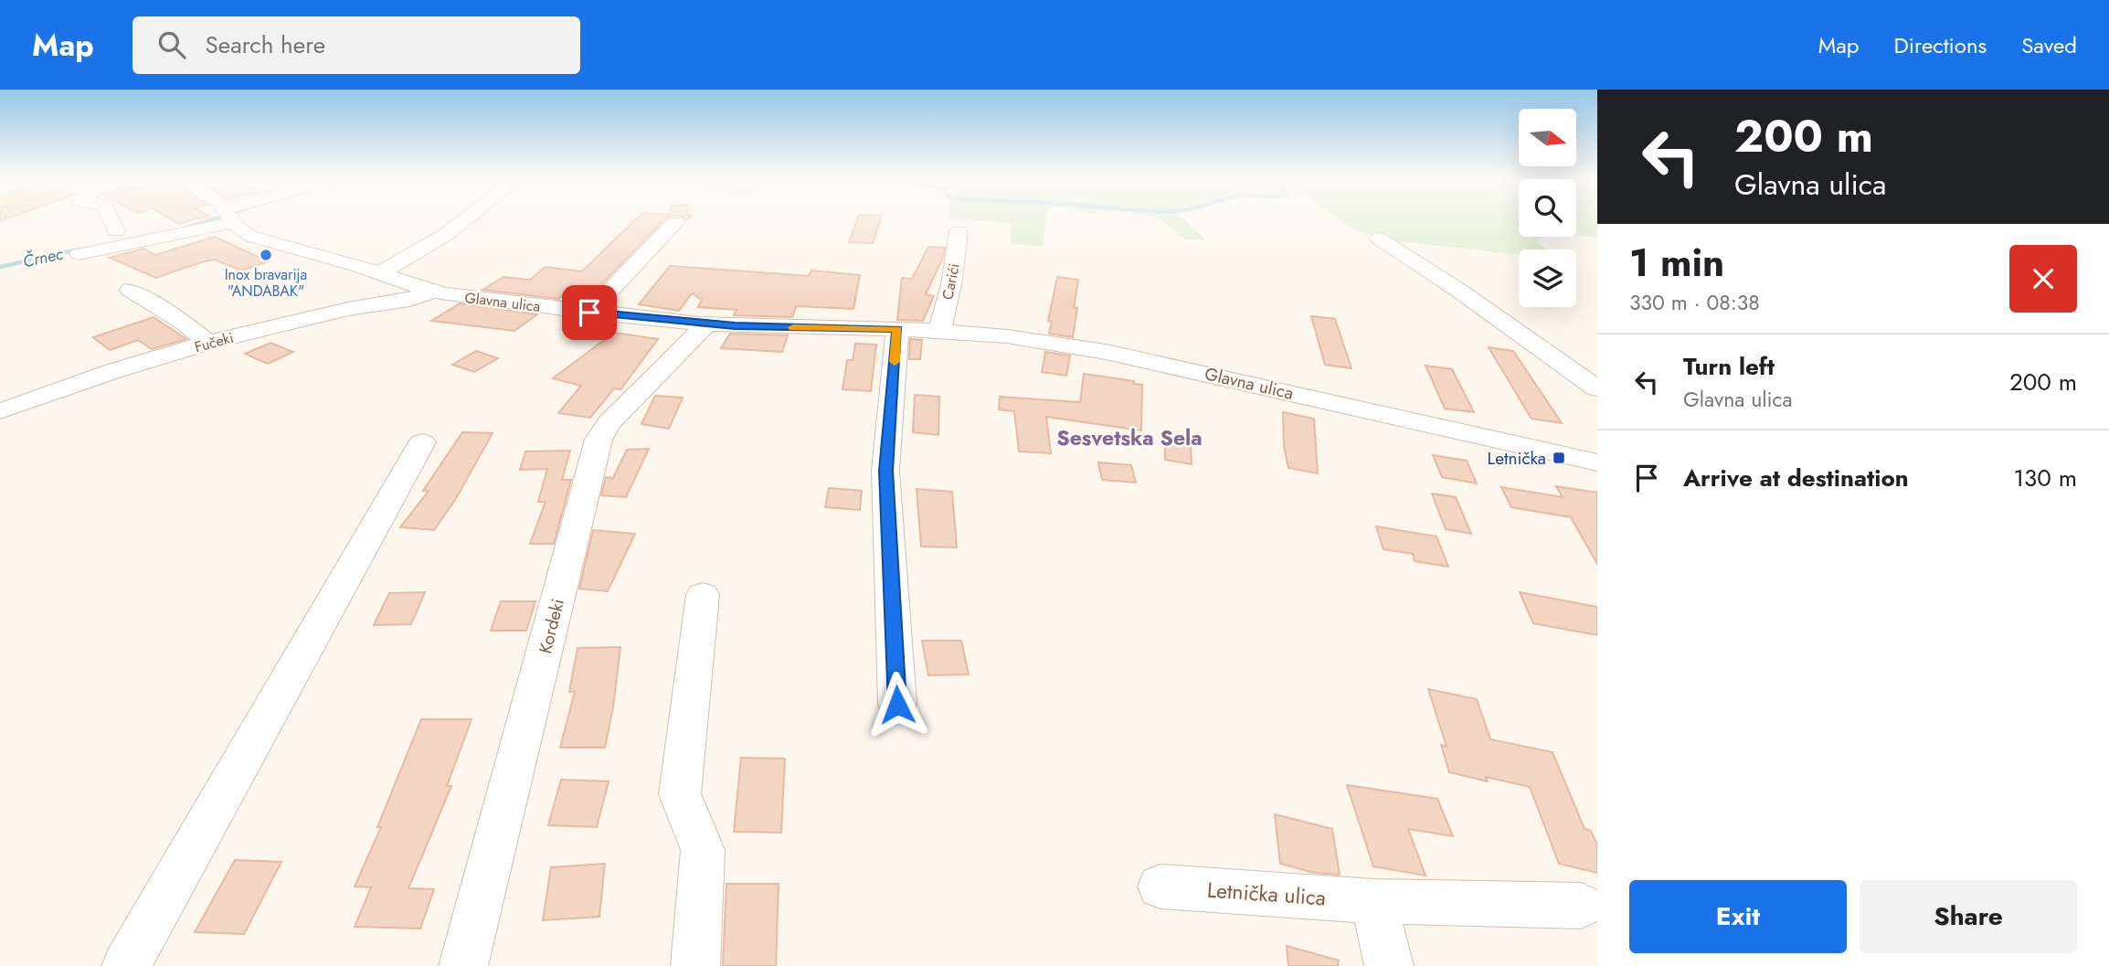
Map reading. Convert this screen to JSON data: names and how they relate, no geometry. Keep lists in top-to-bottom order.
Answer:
{
  "streets": {
    "street": [
      "Carići",
      "Glavna ulica",
      "Fučeki",
      "Kordeki",
      "Letnička ulica"
    ]
  },
  "crossings": [
    ["Carići", "Glavna ulica"],
    ["Glavna ulica", "Fučeki"],
    ["Glavna ulica", "Kordeki"]
  ],
  "districts": ["Sesvetska Sela"],
  "water": ["Črnec"],
  "places": {
    "other": ["Inox bravarija \"ANDABAK\""],
    "transit": ["Letnička"]
  },
  "north": "right",
  "page": {
    "header": "Map",
    "search": "Search here",
    "nav": ["Map", "Directions", "Saved"],
    "turn": ["200 m", "Glavna ulica"],
    "heading": ["1 min", "330 m · 08:38"],
    "list": [
      {
        "name": "Turn left",
        "note": "Glavna ulica",
        "value": "200 m"
      },
      {
        "name": "Arrive at destination",
        "value": "130 m"
      }
    ],
    "buttons": ["Exit", "Share"]
  }
}
